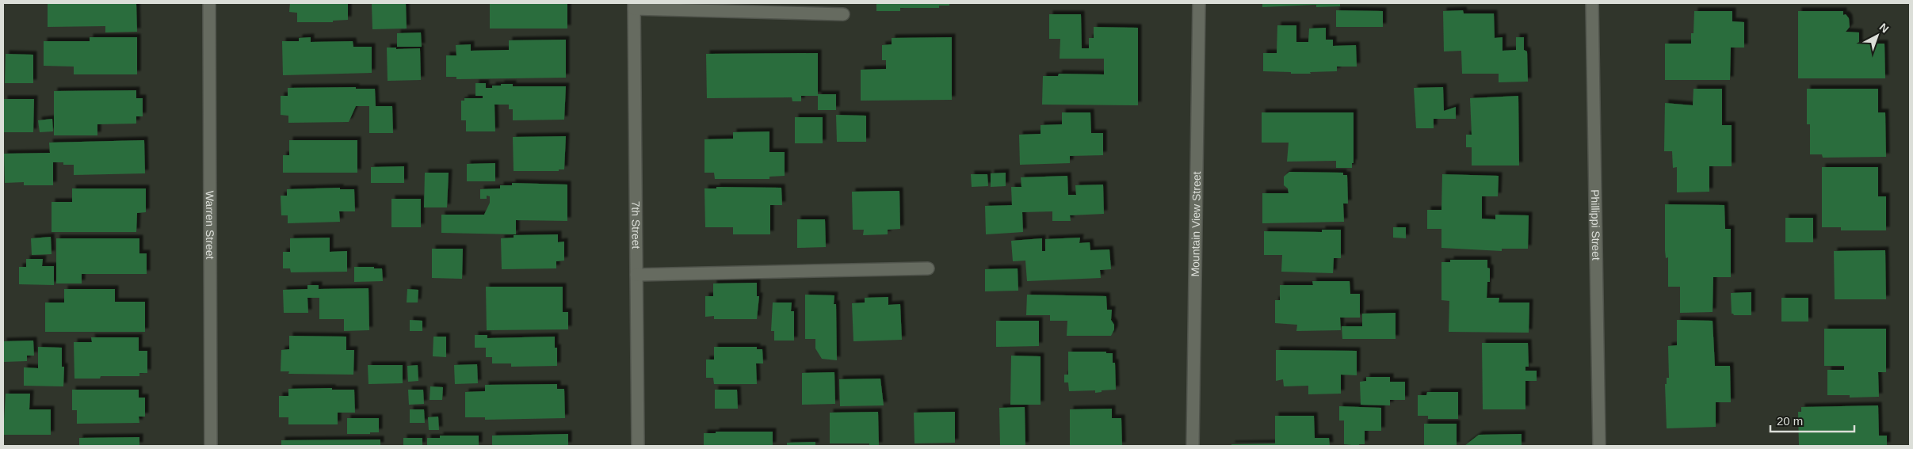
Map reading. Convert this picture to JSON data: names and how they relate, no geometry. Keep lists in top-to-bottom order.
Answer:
{
  "streets": {
    "street": [
      "7th Street",
      "Warren Street",
      "Mountain View Street",
      "Phillippi Street"
    ]
  },
  "scale_bar": "20 m",
  "north": "top right"
}
